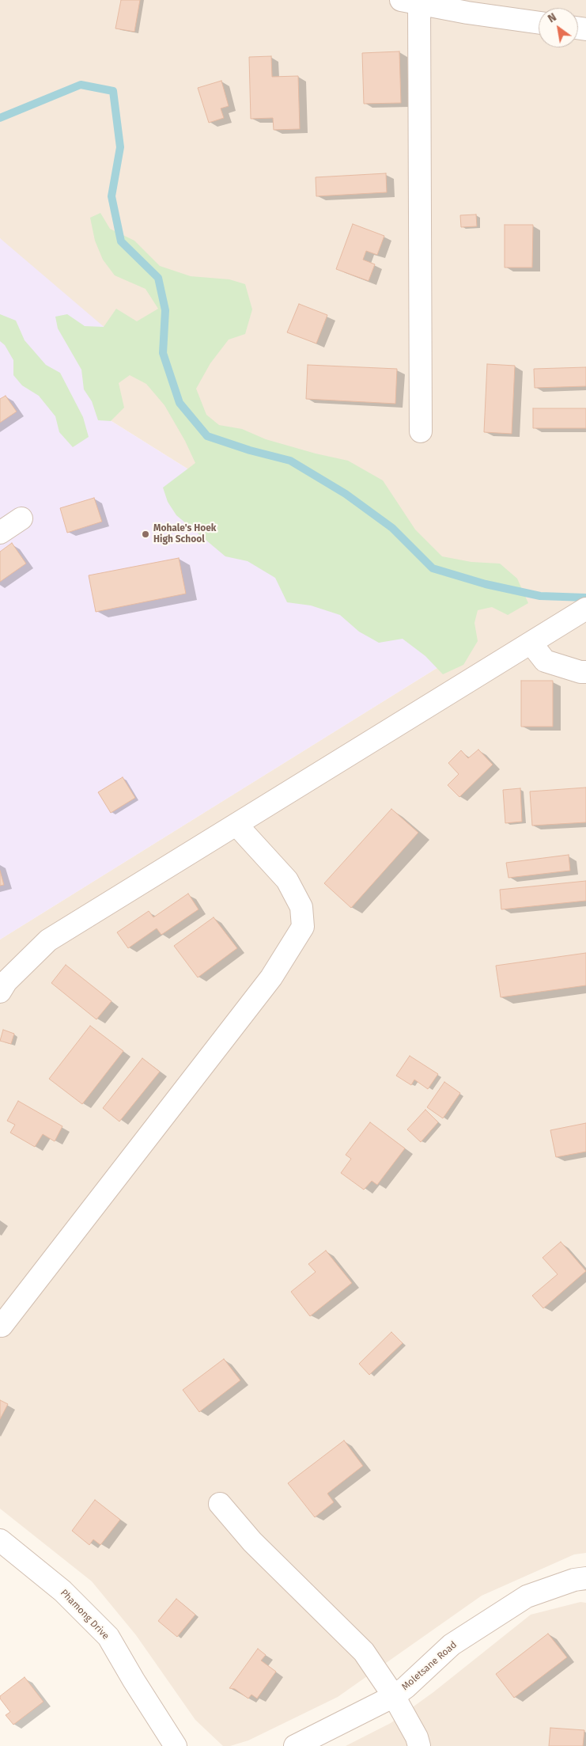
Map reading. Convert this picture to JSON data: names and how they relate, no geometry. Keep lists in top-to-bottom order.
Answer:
{
  "streets": {
    "street": ["Phamong Drive", "Moletsane Road"]
  },
  "places": ["Mohale's Hoek High School"],
  "north": "top left"
}
